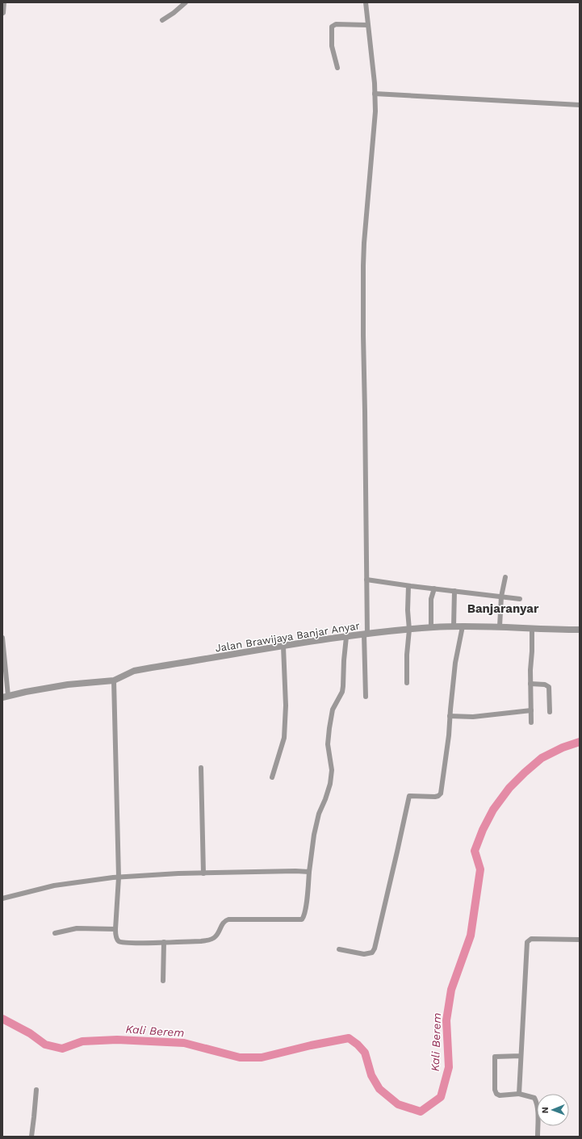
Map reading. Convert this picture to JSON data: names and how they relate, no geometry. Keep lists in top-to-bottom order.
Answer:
{
  "streets": {
    "street": ["Jalan Brawijaya Banjar Anyar"]
  },
  "districts": ["Banjaranyar"],
  "water": ["Kali Berem"],
  "north": "left"
}
